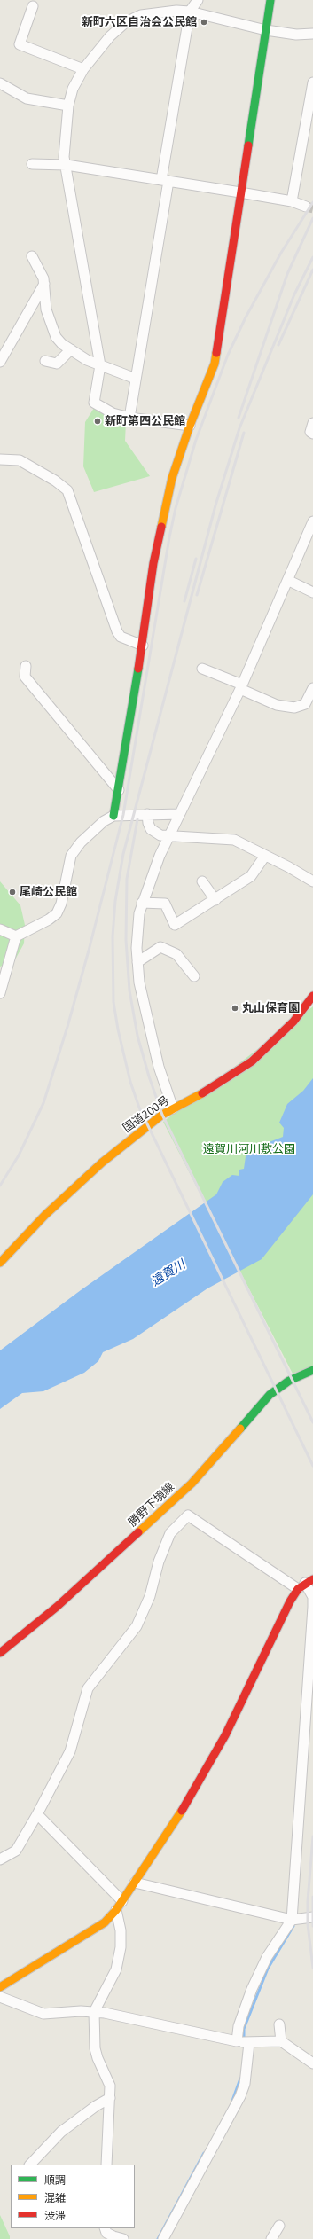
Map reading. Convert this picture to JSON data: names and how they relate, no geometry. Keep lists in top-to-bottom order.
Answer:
{
  "streets": {
    "main road": ["国道200号", "勝野下境線"]
  },
  "water": ["遠賀川"],
  "parks": ["遠賀川河川敷公園"],
  "places": [
    "新町六区自治会公民館",
    "新町第四公民館",
    "尾崎公民館",
    "丸山保育園"
  ],
  "legend": ["順調", "混雑", "渋滞"]
}
